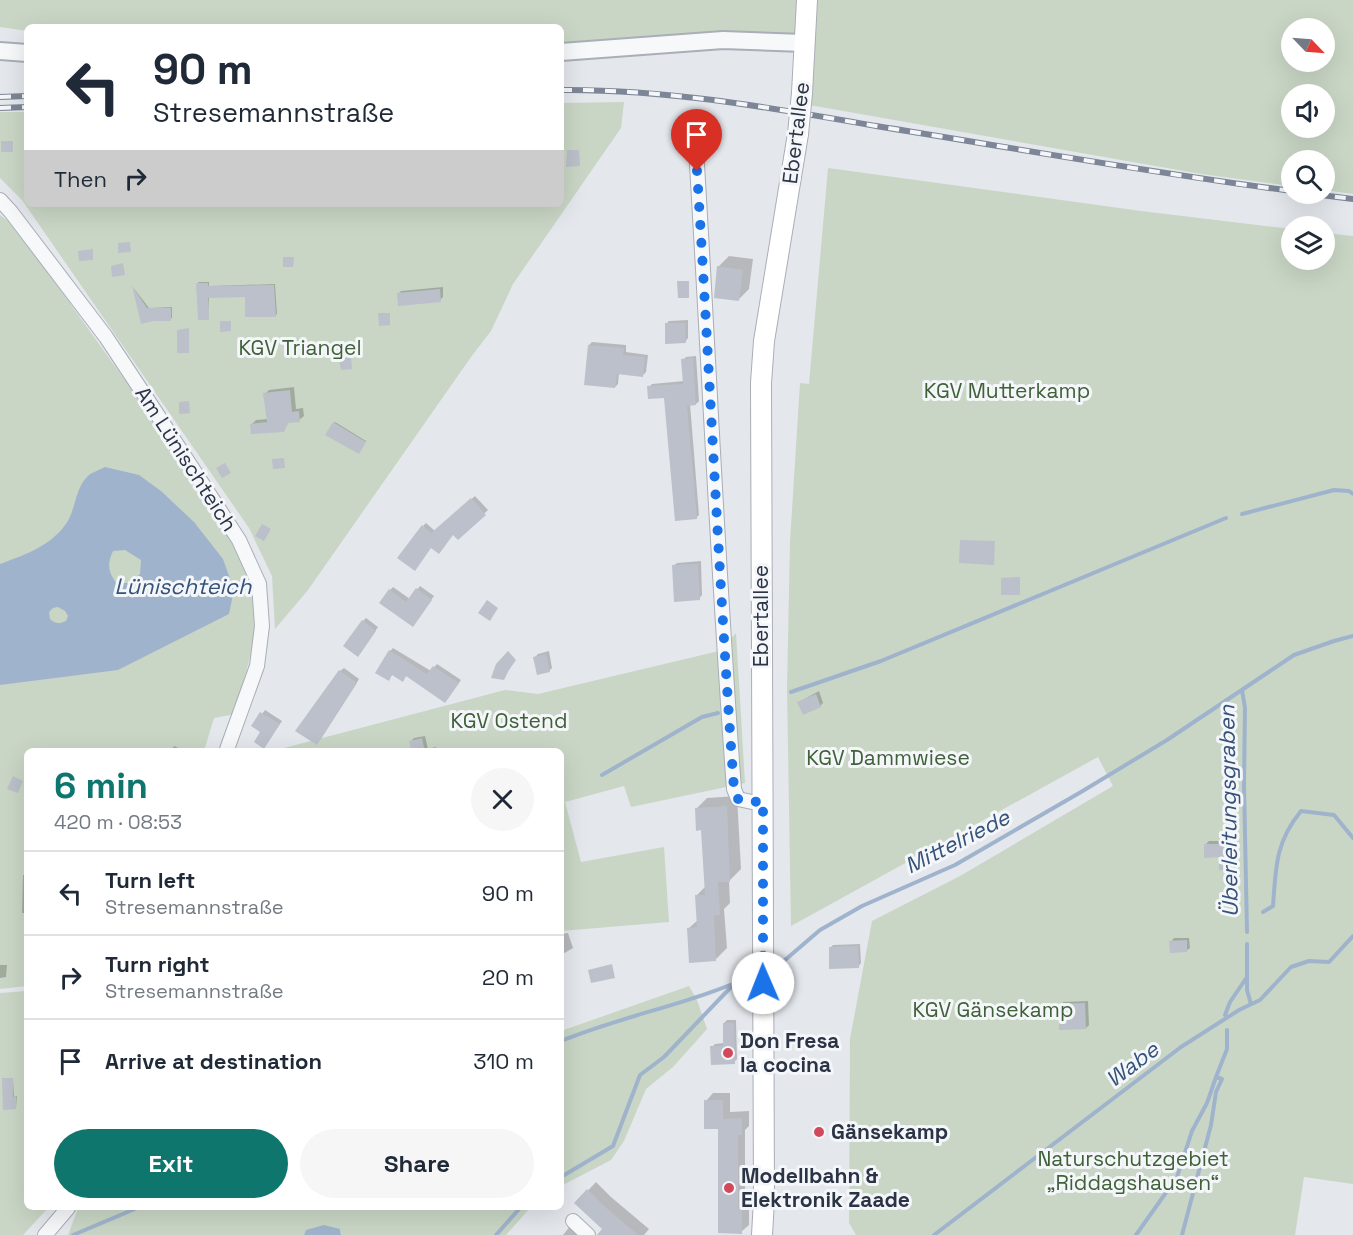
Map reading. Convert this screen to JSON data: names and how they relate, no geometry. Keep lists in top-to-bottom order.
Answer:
{
  "streets": {
    "main road": ["Ebertallee"],
    "street": ["Am Lünischteich"]
  },
  "water": [
    "Lünischteich",
    "Überleitungsgraben",
    "Mittelriede",
    "Wabe"
  ],
  "parks": [
    "KGV Triangel",
    "KGV Mutterkamp",
    "KGV Ostend",
    "KGV Dammwiese",
    "KGV Gänsekamp",
    "Naturschutzgebiet „Riddagshausen“"
  ],
  "places": ["Don Fresa la cocina", "Gänsekamp", "Modellbahn & Elektronik Zaade"],
  "north": "bottom right",
  "page": {
    "turn": ["90 m", "Stresemannstraße"],
    "then": "Then",
    "heading": ["6 min", "420 m · 08:53"],
    "list": [
      {
        "name": "Turn left",
        "note": "Stresemannstraße",
        "value": "90 m"
      },
      {
        "name": "Turn right",
        "note": "Stresemannstraße",
        "value": "20 m"
      },
      {
        "name": "Arrive at destination",
        "value": "310 m"
      }
    ],
    "buttons": ["Exit", "Share"]
  }
}
